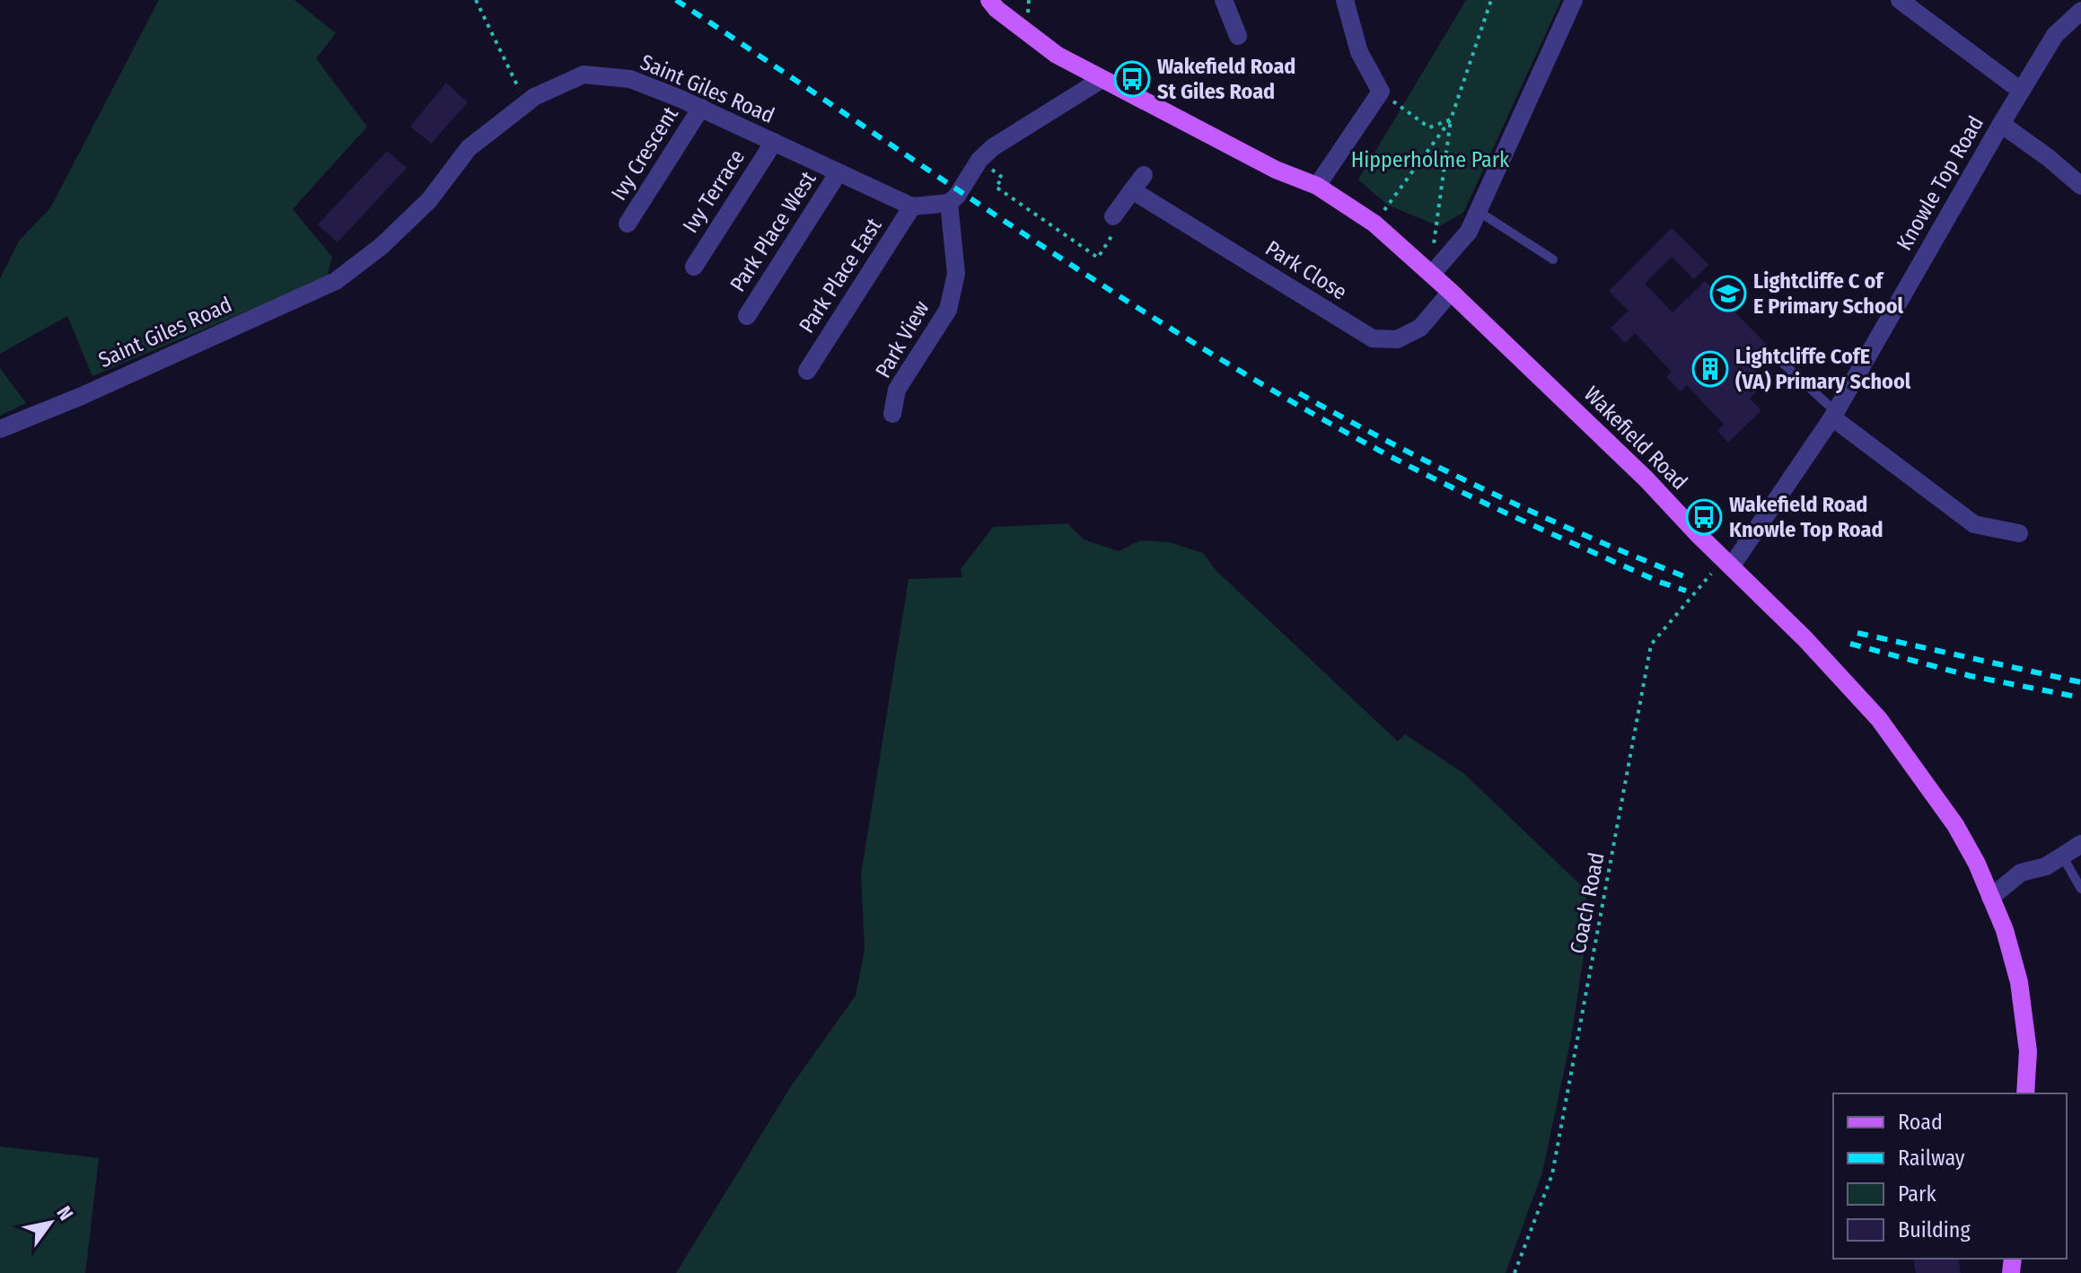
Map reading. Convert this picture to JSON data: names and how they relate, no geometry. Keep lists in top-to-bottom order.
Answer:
{
  "streets": {
    "main road": ["Wakefield Road"],
    "street": [
      "Saint Giles Road",
      "Ivy Crescent",
      "Knowle Top Road",
      "Ivy Terrace",
      "Park Place West",
      "Park Close",
      "Park Place East",
      "Park View"
    ],
    "path": ["Coach Road"]
  },
  "crossings": [
    ["Saint Giles Road", "Ivy Crescent"],
    ["Saint Giles Road", "Ivy Terrace"],
    ["Saint Giles Road", "Park Place West"],
    ["Saint Giles Road", "Park Place East"],
    ["Knowle Top Road", "Wakefield Road"],
    ["Knowle Top Road", "Coach Road"],
    ["Park Close", "Wakefield Road"],
    ["Wakefield Road", "Coach Road"]
  ],
  "parks": ["Hipperholme Park"],
  "places": {
    "bus stop": ["Wakefield Road St Giles Road", "Wakefield Road Knowle Top Road"],
    "school or university": ["Lightcliffe C of E Primary School"],
    "building": ["Lightcliffe CofE (VA) Primary School"]
  },
  "legend": [
    "Road",
    "Railway",
    "Park",
    "Building"
  ],
  "north": "top right"
}
